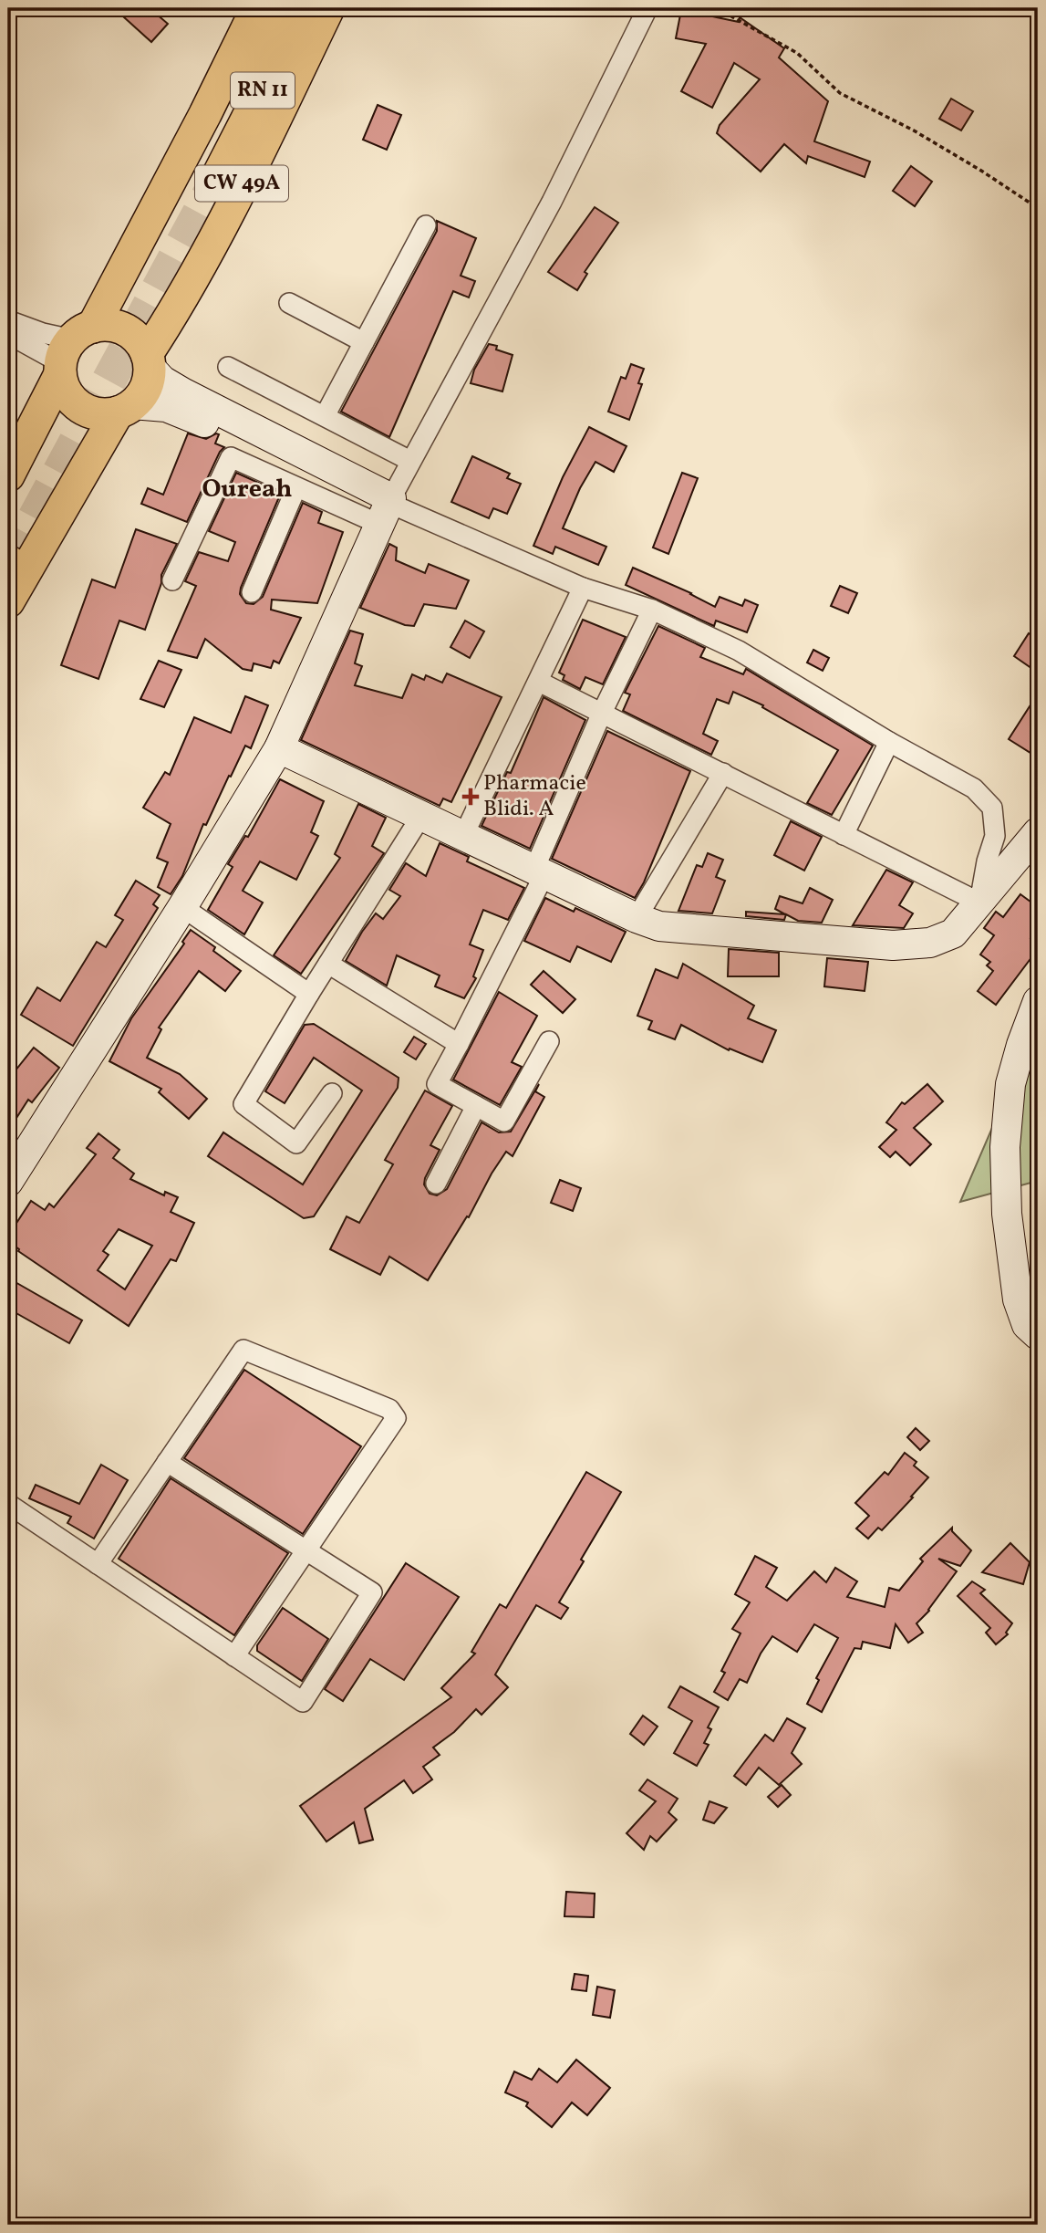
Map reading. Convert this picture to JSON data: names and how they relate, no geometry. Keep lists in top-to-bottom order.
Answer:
{
  "streets": {
    "highway": ["RN 11"],
    "main road": ["CW 49A"]
  },
  "districts": ["Oureah"],
  "places": {
    "health": ["Pharmacie Blidi. A"]
  }
}
